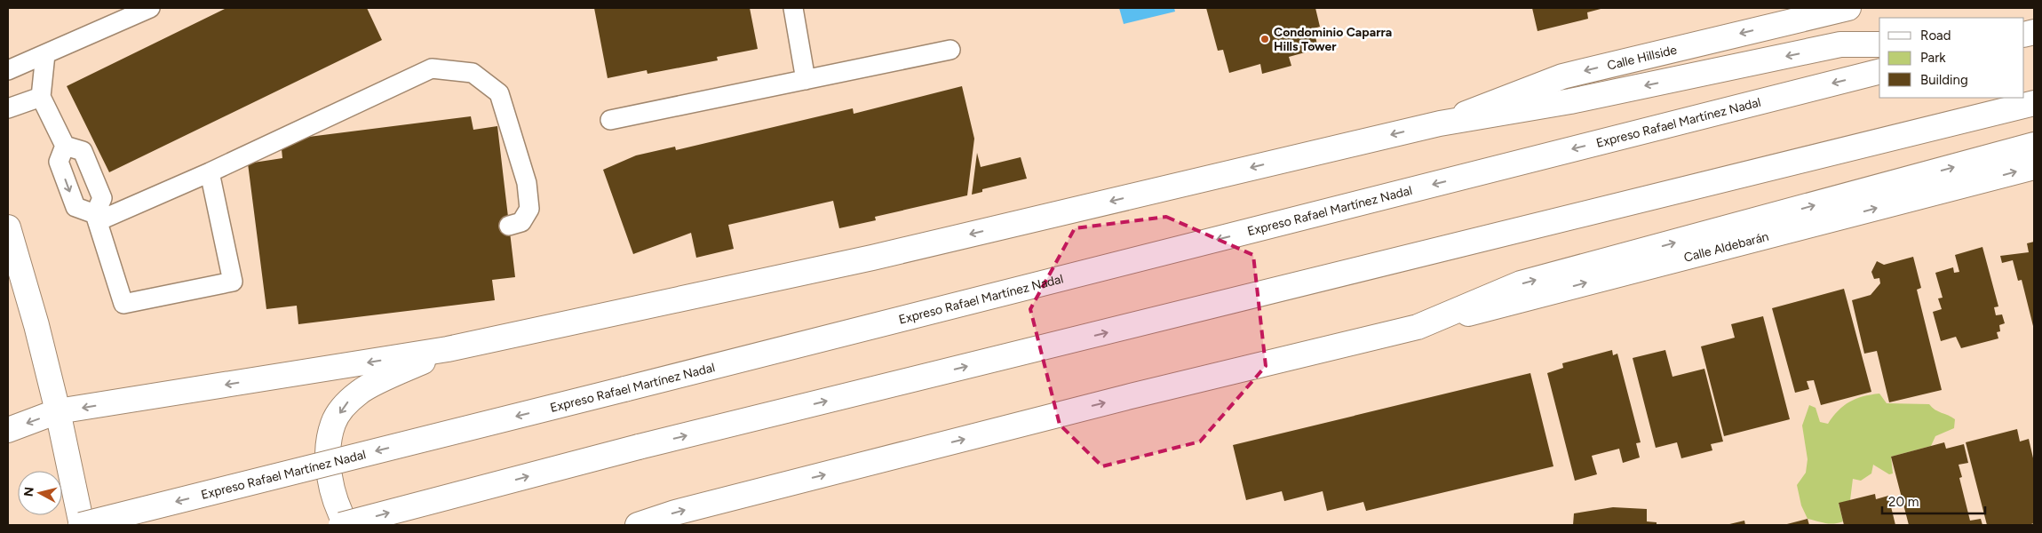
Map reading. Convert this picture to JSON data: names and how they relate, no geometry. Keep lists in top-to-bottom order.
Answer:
{
  "streets": {
    "main road": ["Calle Hillside", "Expreso Rafael Martínez Nadal", "Calle Aldebarán"]
  },
  "places": ["Condominio Caparra Hills Tower"],
  "legend": ["Road", "Park", "Building"],
  "scale_bar": "20 m",
  "north": "left"
}
